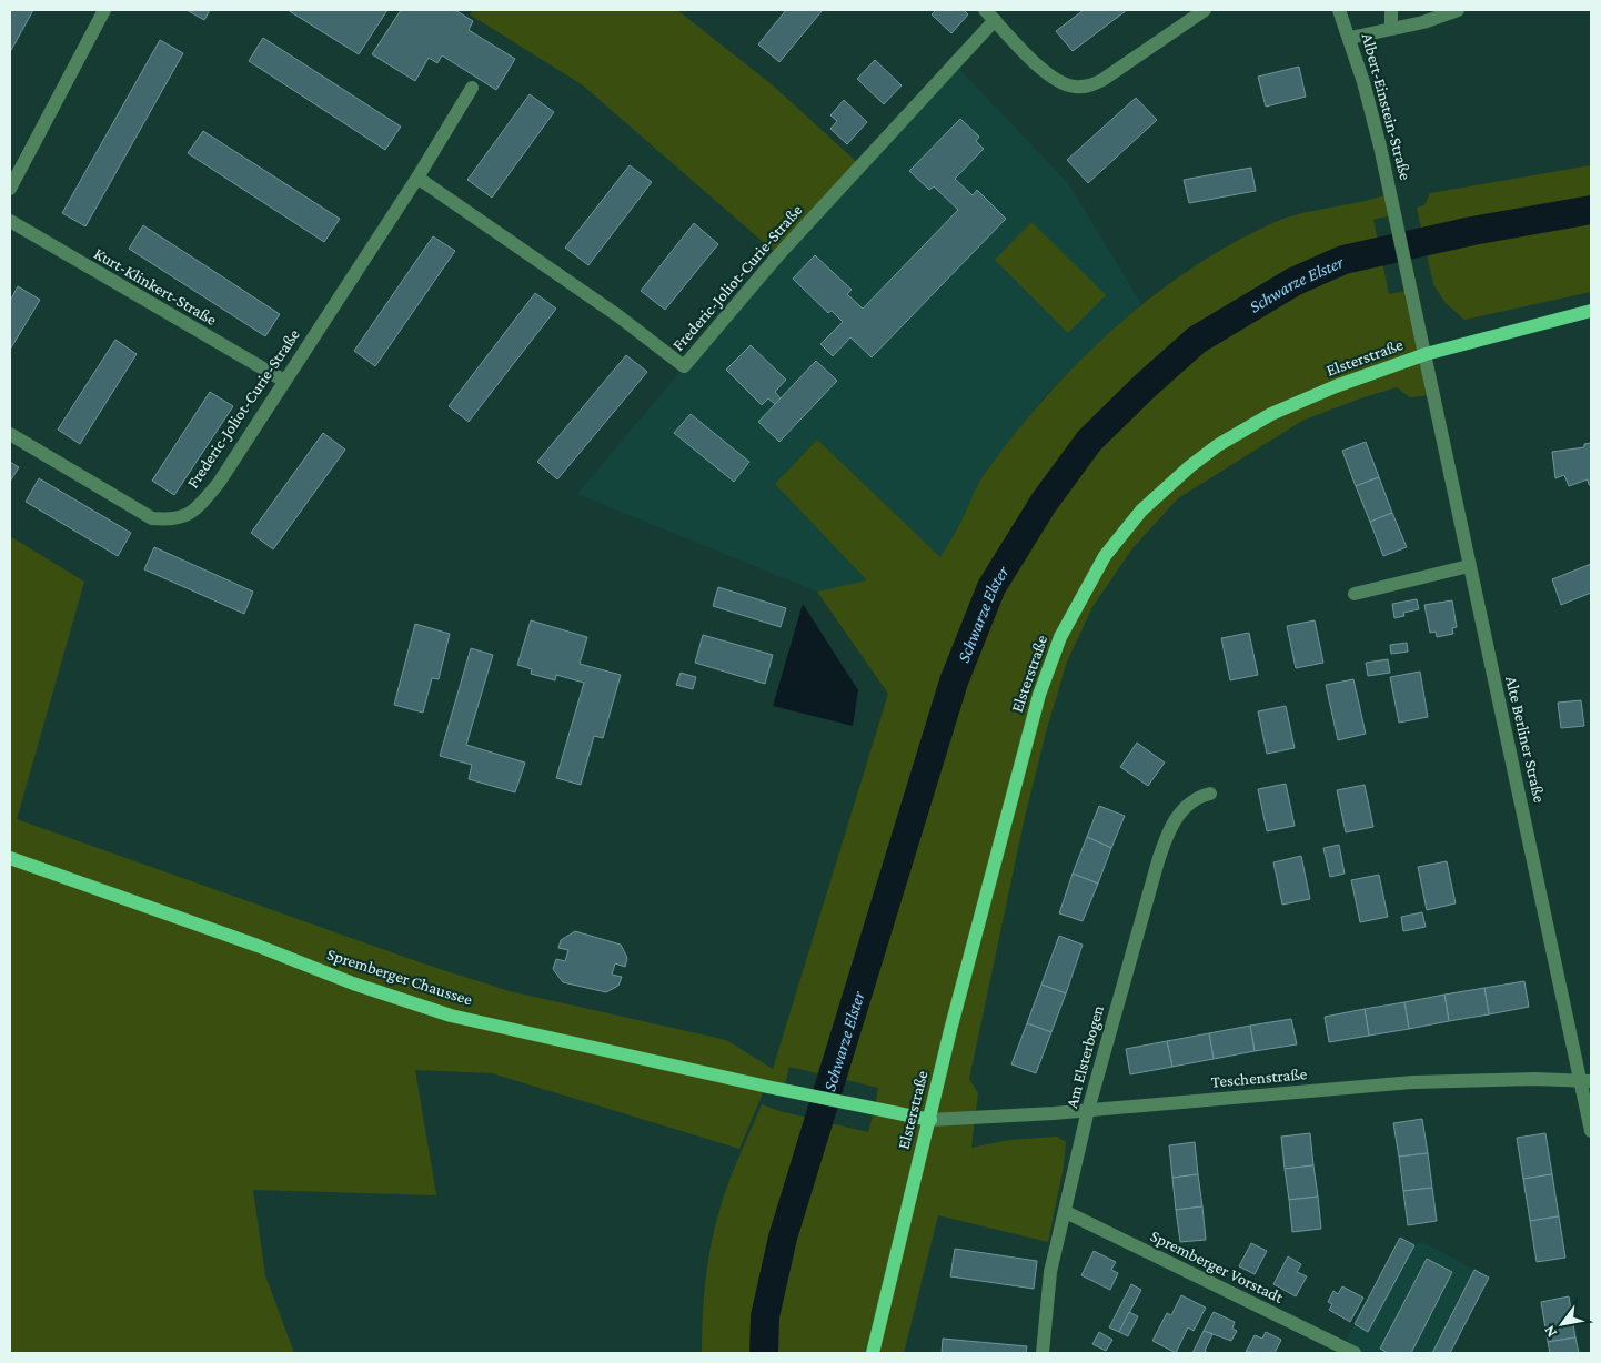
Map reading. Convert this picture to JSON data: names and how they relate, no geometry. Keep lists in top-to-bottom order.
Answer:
{
  "streets": {
    "main road": ["Elsterstraße", "Spremberger Chaussee"],
    "street": [
      "Albert-Einstein-Straße",
      "Frederic-Joliot-Curie-Straße",
      "Kurt-Klinkert-Straße",
      "Alte Berliner Straße",
      "Am Elsterbogen",
      "Teschenstraße",
      "Spremberger Vorstadt"
    ]
  },
  "crossings": [
    ["Albert-Einstein-Straße", "Elsterstraße"],
    ["Albert-Einstein-Straße", "Alte Berliner Straße"],
    ["Frederic-Joliot-Curie-Straße", "Kurt-Klinkert-Straße"],
    ["Elsterstraße", "Alte Berliner Straße"],
    ["Elsterstraße", "Spremberger Chaussee"],
    ["Elsterstraße", "Teschenstraße"],
    ["Alte Berliner Straße", "Teschenstraße"],
    ["Spremberger Chaussee", "Teschenstraße"],
    ["Am Elsterbogen", "Teschenstraße"],
    ["Am Elsterbogen", "Spremberger Vorstadt"]
  ],
  "water": ["Schwarze Elster"],
  "north": "bottom left"
}
